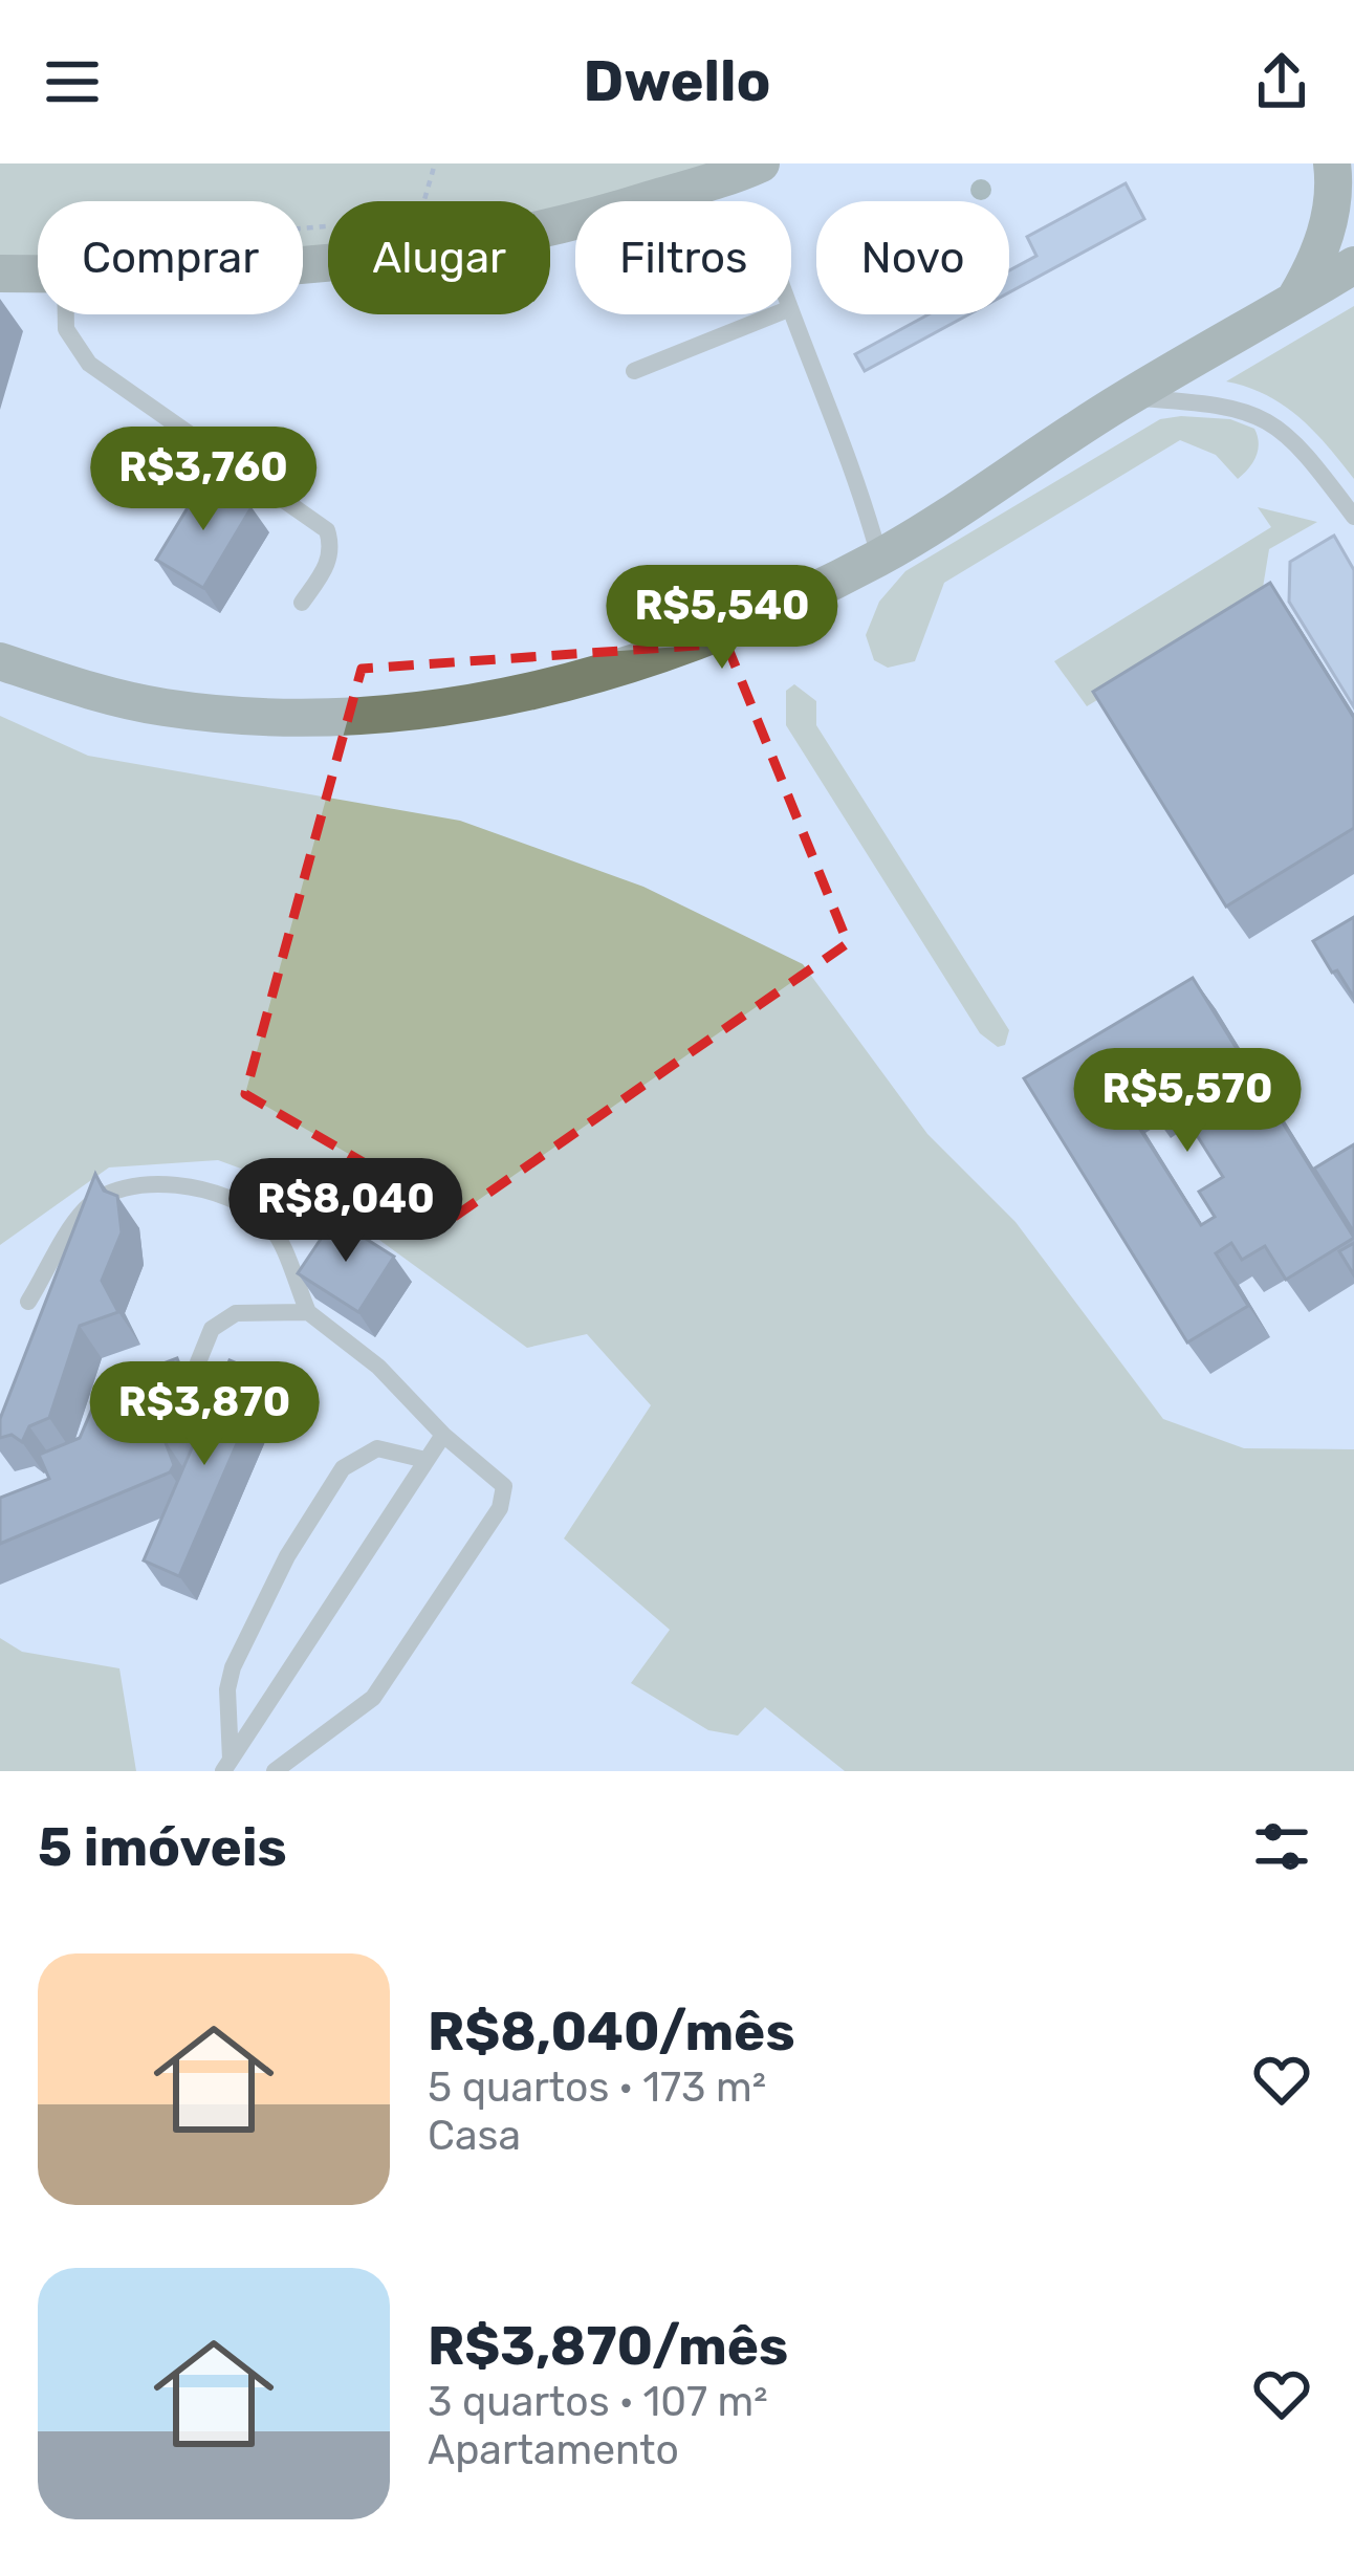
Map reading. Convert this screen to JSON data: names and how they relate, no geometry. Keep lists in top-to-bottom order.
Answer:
{
  "page": {
    "header": "Dwello",
    "chip": [
      "Comprar",
      "Alugar",
      "Filtros",
      "Novo"
    ],
    "price": [
      "R$3,760",
      "R$5,540",
      "R$5,570",
      "R$8,040",
      "R$3,870"
    ],
    "heading": "5 imóveis",
    "list": [
      {
        "name": "R$8,040/mês",
        "note": "5 quartos · 173 m² · Casa"
      },
      {
        "name": "R$3,870/mês",
        "note": "3 quartos · 107 m² · Apartamento"
      }
    ]
  }
}
